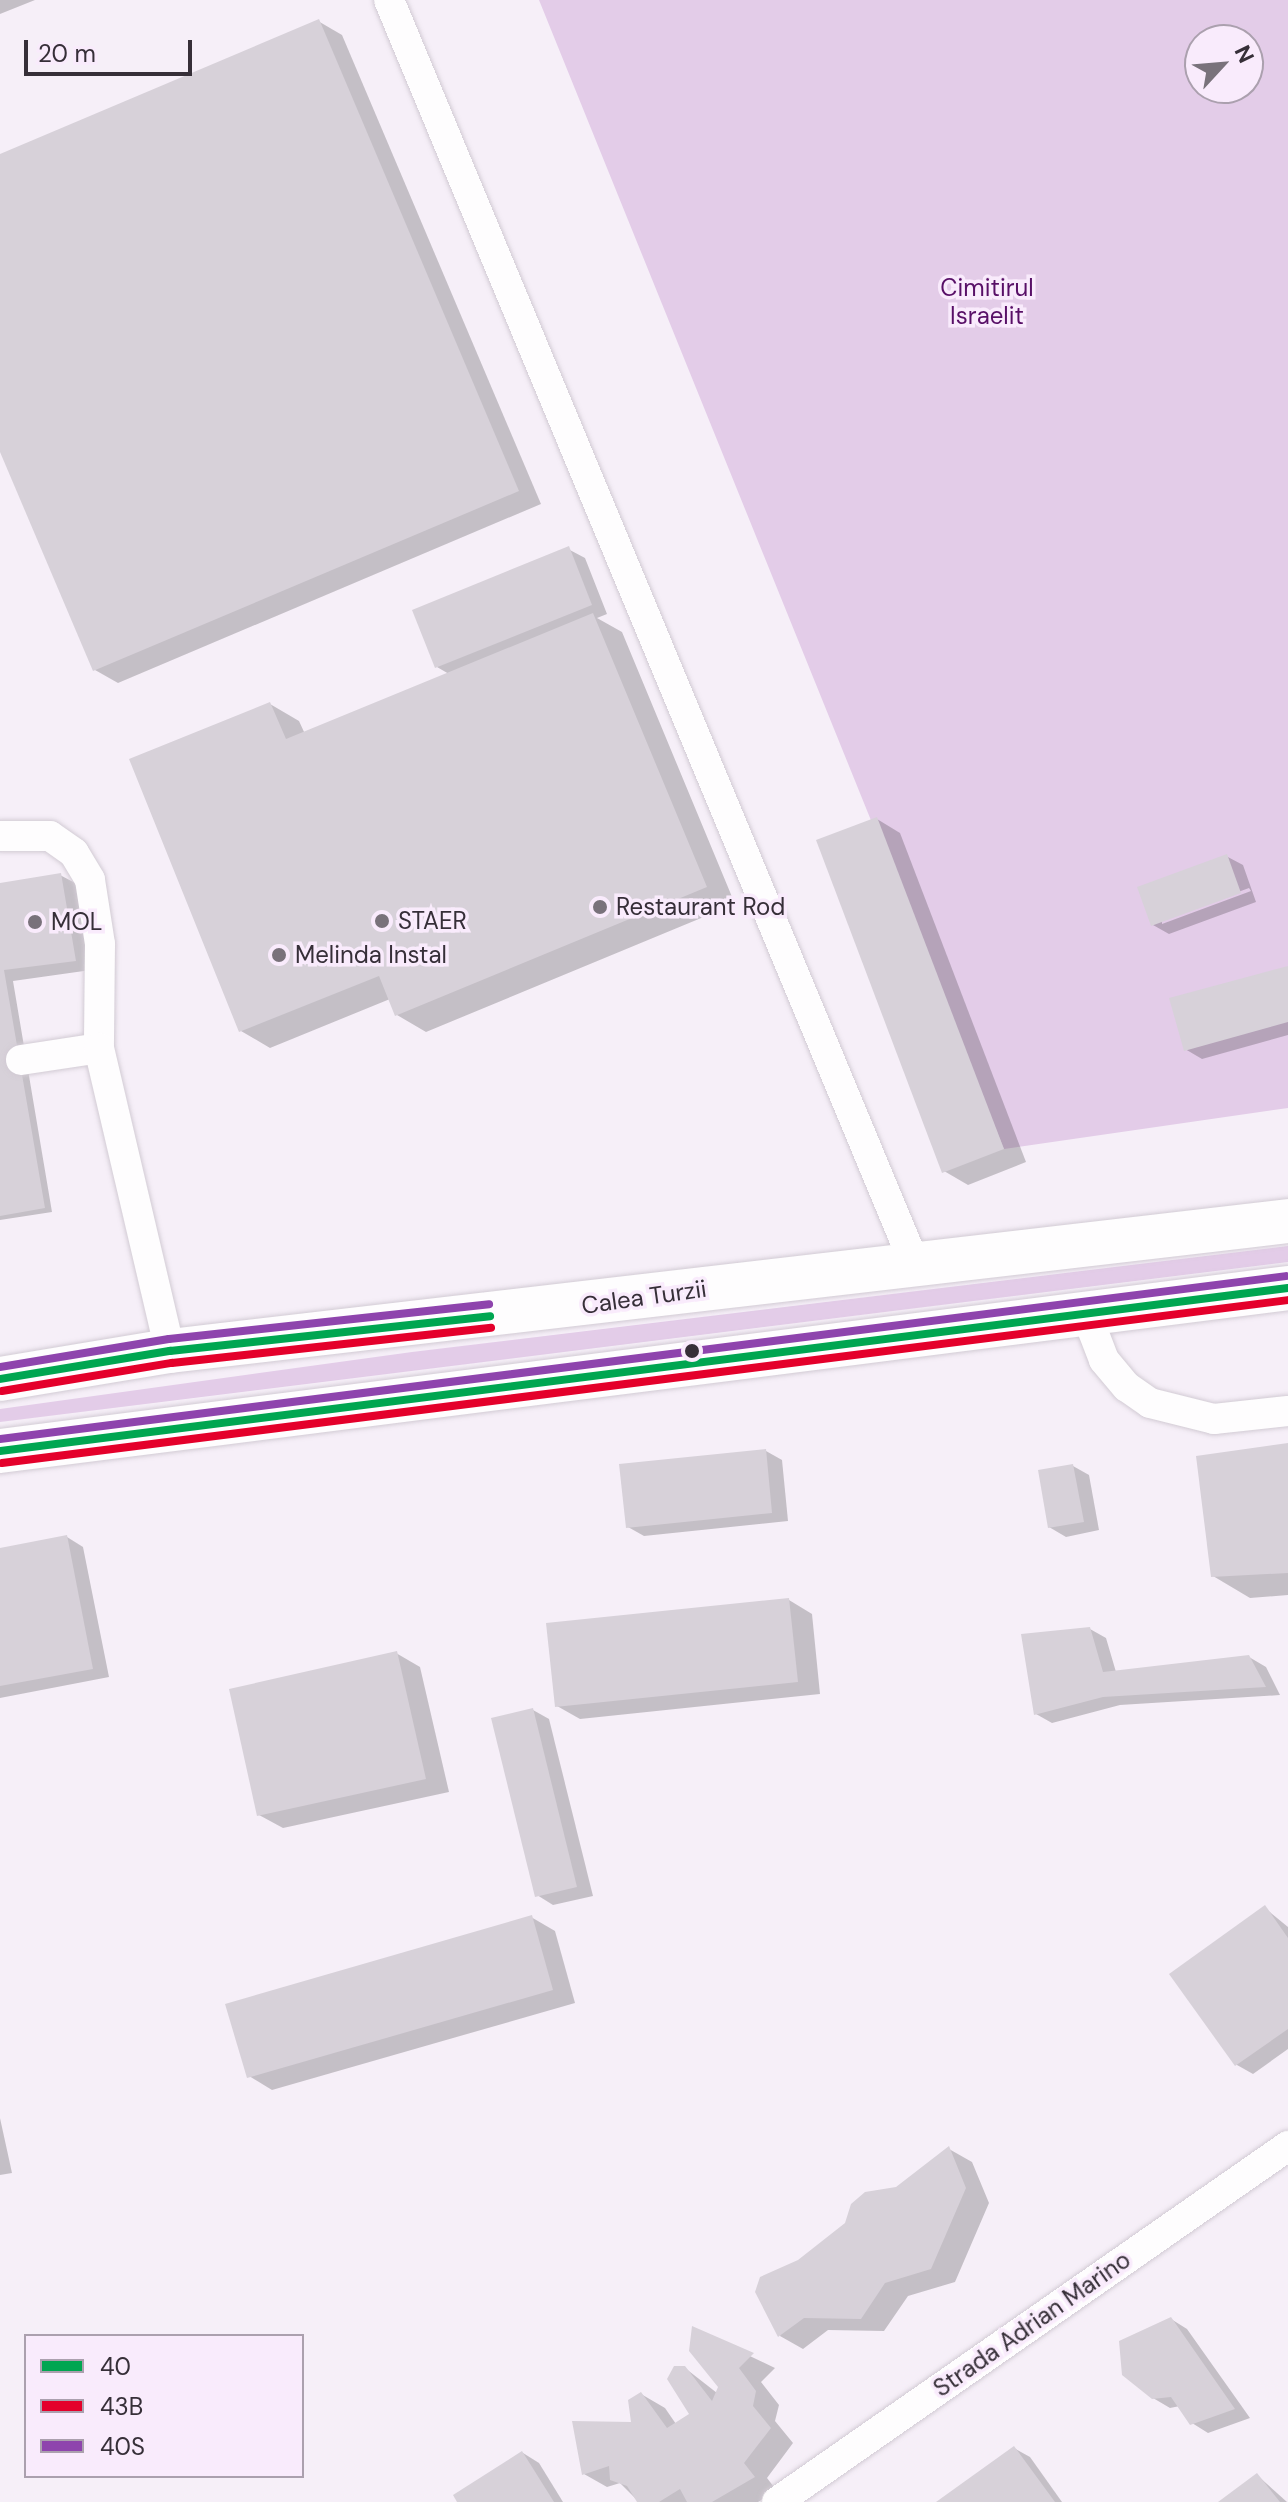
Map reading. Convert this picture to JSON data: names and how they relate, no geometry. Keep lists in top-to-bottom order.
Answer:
{
  "streets": {
    "main road": ["Calea Turzii"],
    "lane": ["Strada Adrian Marino"]
  },
  "parks": ["Cimitirul Israelit"],
  "places": [
    "Restaurant Rod",
    "STAER",
    "MOL",
    "Melinda Instal"
  ],
  "lines": ["transit line 40S", "transit line 40", "transit line 43B"],
  "legend": ["40", "43B", "40S"],
  "scale_bar": "20 m",
  "north": "top right"
}
